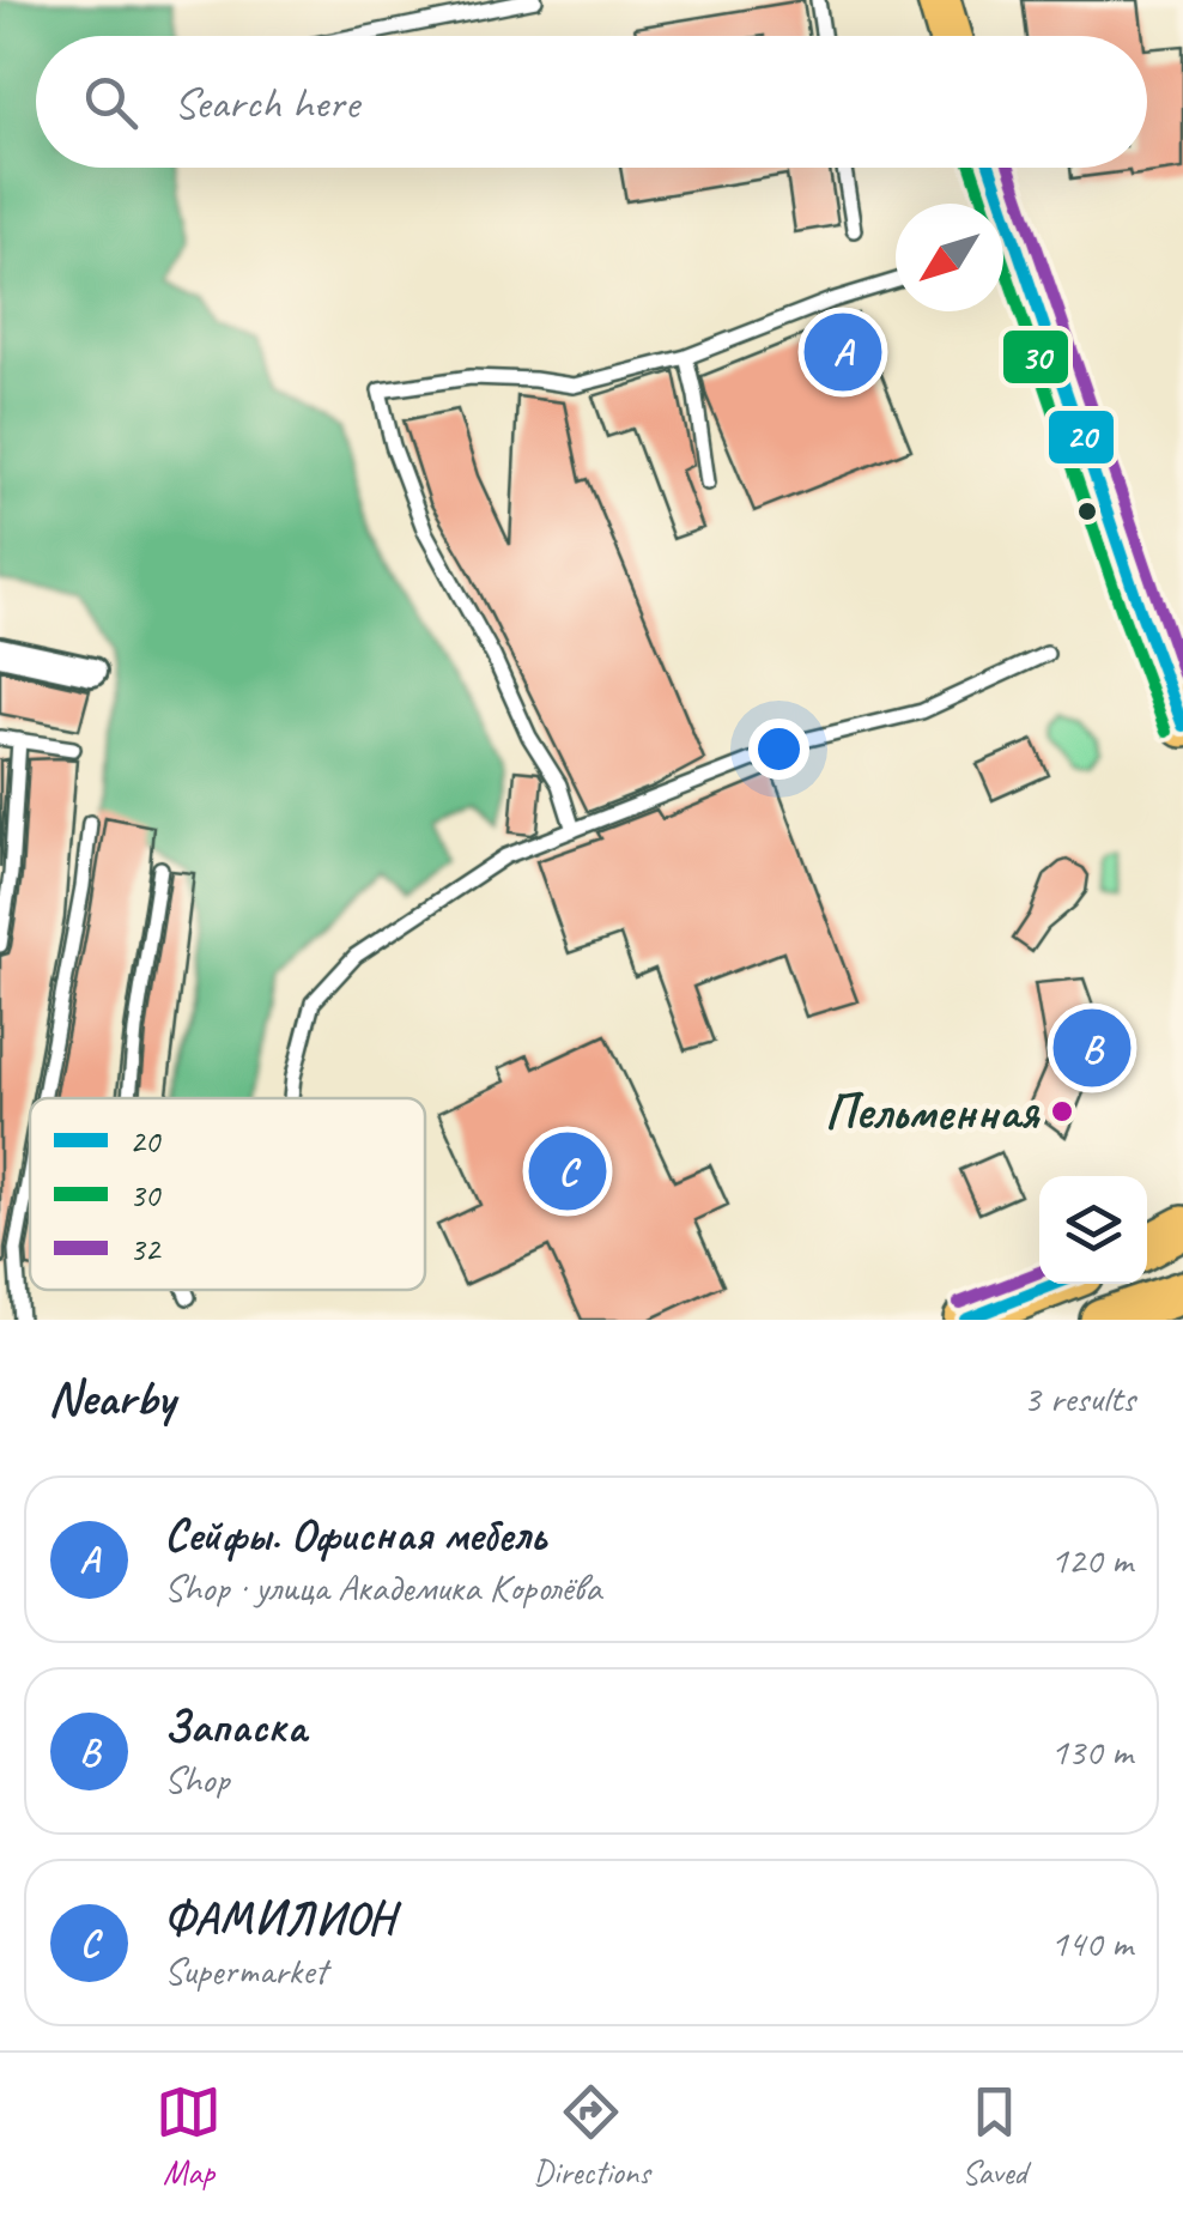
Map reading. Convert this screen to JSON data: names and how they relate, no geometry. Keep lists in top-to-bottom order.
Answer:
{
  "places": ["Пельменная"],
  "lines": ["transit line 20", "transit line 30", "transit line 32"],
  "legend": ["20", "30", "32"],
  "north": "bottom left",
  "page": {
    "search": "Search here",
    "pins": ["A", "B", "C"],
    "heading": ["Nearby", "3 results"],
    "list": [
      {
        "mark": "A",
        "name": "Сейфы. Офисная мебель",
        "note": "Shop · улица Академика Королёва",
        "value": "120 m"
      },
      {
        "mark": "B",
        "name": "Запаска",
        "note": "Shop",
        "value": "130 m"
      },
      {
        "mark": "C",
        "name": "ФАМИЛИОН",
        "note": "Supermarket",
        "value": "140 m"
      }
    ],
    "nav": ["Map", "Directions", "Saved"]
  }
}
